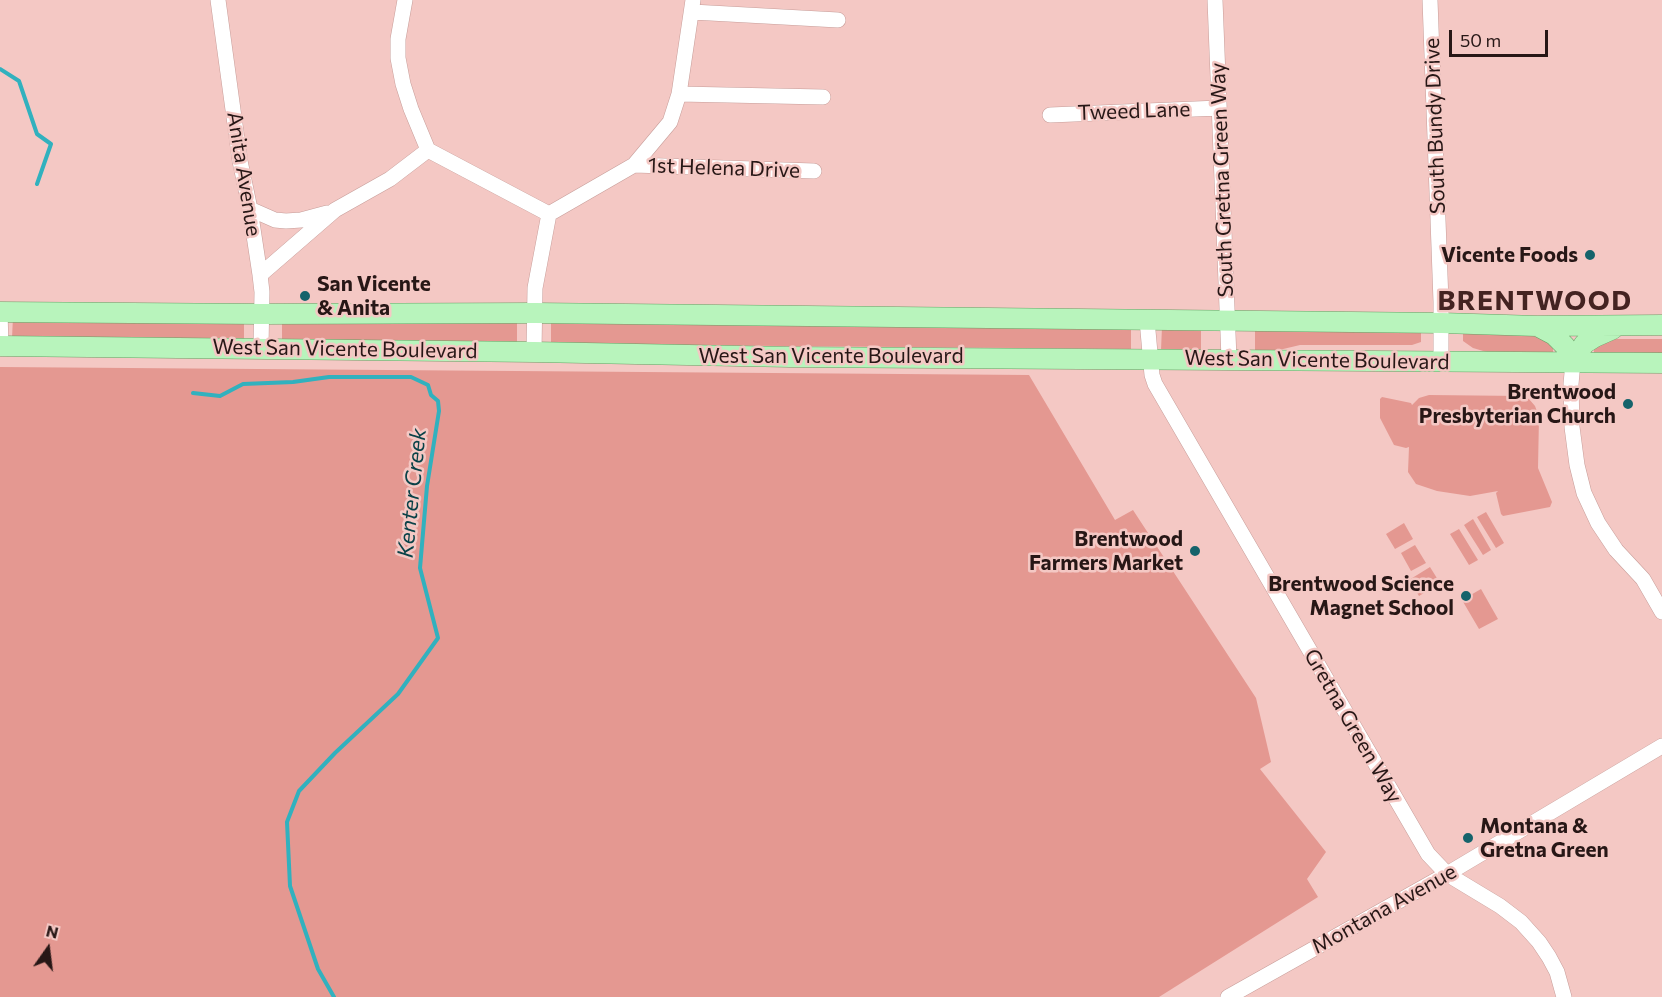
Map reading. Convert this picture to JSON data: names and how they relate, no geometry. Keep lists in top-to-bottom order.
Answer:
{
  "streets": {
    "main road": ["West San Vicente Boulevard"],
    "street": [
      "Tweed Lane",
      "South Bundy Drive",
      "1st Helena Drive",
      "Anita Avenue",
      "South Gretna Green Way",
      "Gretna Green Way",
      "Montana Avenue"
    ]
  },
  "crossings": [
    ["Tweed Lane", "South Gretna Green Way"],
    ["South Bundy Drive", "West San Vicente Boulevard"],
    ["Anita Avenue", "West San Vicente Boulevard"],
    ["South Gretna Green Way", "West San Vicente Boulevard"],
    ["West San Vicente Boulevard", "Gretna Green Way"],
    ["Gretna Green Way", "Montana Avenue"]
  ],
  "districts": ["BRENTWOOD"],
  "water": ["Kenter Creek"],
  "places": [
    "Vicente Foods",
    "San Vicente & Anita",
    "Brentwood Presbyterian Church",
    "Brentwood Farmers Market",
    "Brentwood Science Magnet School",
    "Montana & Gretna Green"
  ],
  "scale_bar": "50 m",
  "north": "top"
}
